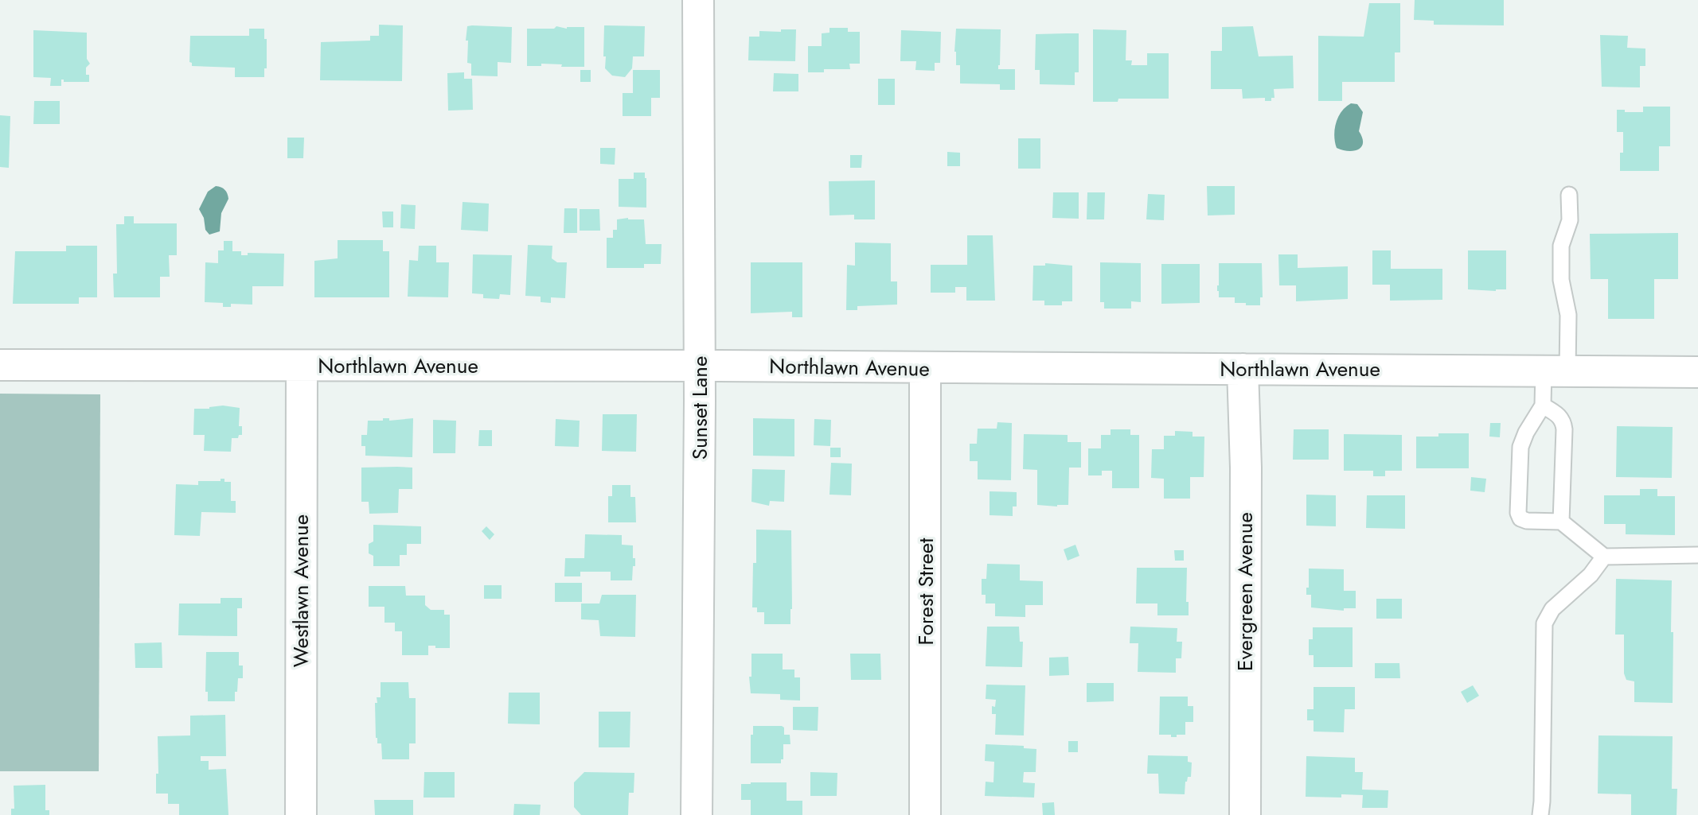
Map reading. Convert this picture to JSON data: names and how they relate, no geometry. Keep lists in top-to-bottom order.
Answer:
{
  "streets": {
    "street": [
      "Northlawn Avenue",
      "Sunset Lane",
      "Westlawn Avenue",
      "Forest Street",
      "Evergreen Avenue"
    ]
  },
  "crossings": [
    ["Northlawn Avenue", "Sunset Lane"],
    ["Northlawn Avenue", "Westlawn Avenue"],
    ["Northlawn Avenue", "Forest Street"],
    ["Northlawn Avenue", "Evergreen Avenue"]
  ]
}
